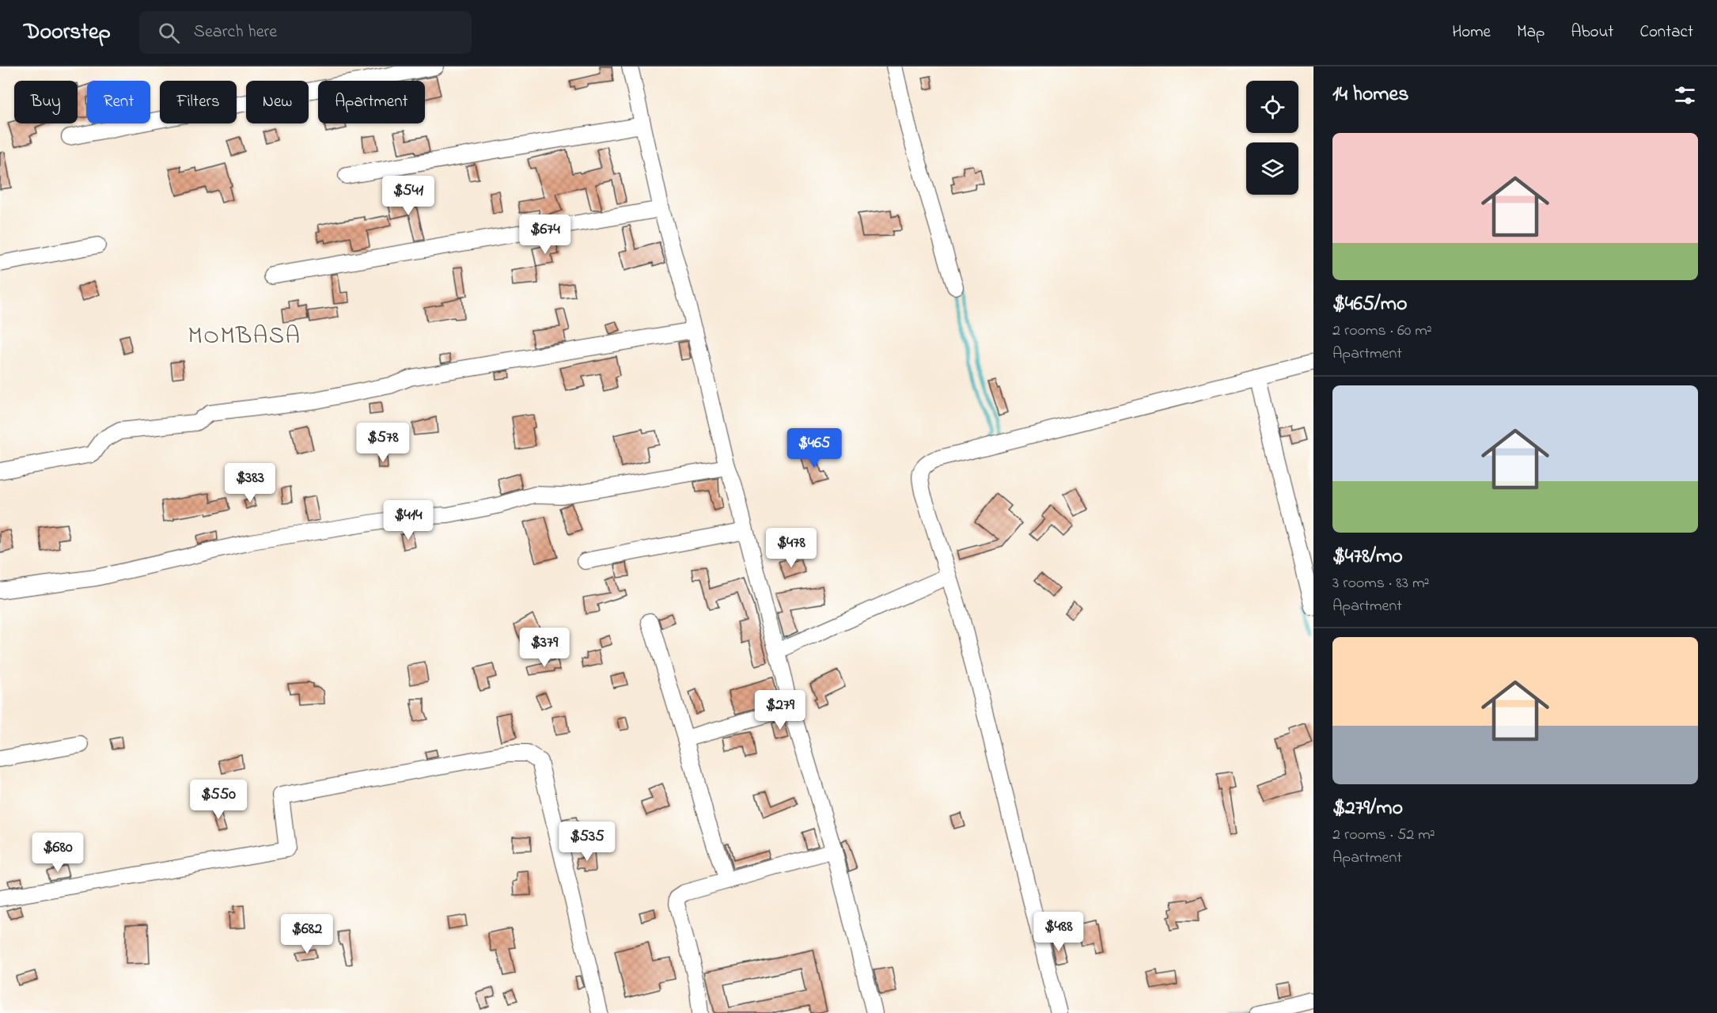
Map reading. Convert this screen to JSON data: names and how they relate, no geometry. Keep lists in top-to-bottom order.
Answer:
{
  "districts": ["MOMBASA"],
  "page": {
    "header": "Doorstep",
    "search": "Search here",
    "nav": [
      "Home",
      "Map",
      "About",
      "Contact"
    ],
    "heading": "14 homes",
    "chip": [
      "Buy",
      "Rent",
      "Filters",
      "New",
      "Apartment"
    ],
    "list": [
      {
        "name": "$465/mo",
        "note": "2 rooms · 60 m² · Apartment"
      },
      {
        "name": "$478/mo",
        "note": "3 rooms · 83 m² · Apartment"
      },
      {
        "name": "$279/mo",
        "note": "2 rooms · 52 m² · Apartment"
      }
    ],
    "price": [
      "$541",
      "$674",
      "$578",
      "$465",
      "$383",
      "$414",
      "$478",
      "$379",
      "$279",
      "$550",
      "$535",
      "$680",
      "$488",
      "$682"
    ]
  }
}
